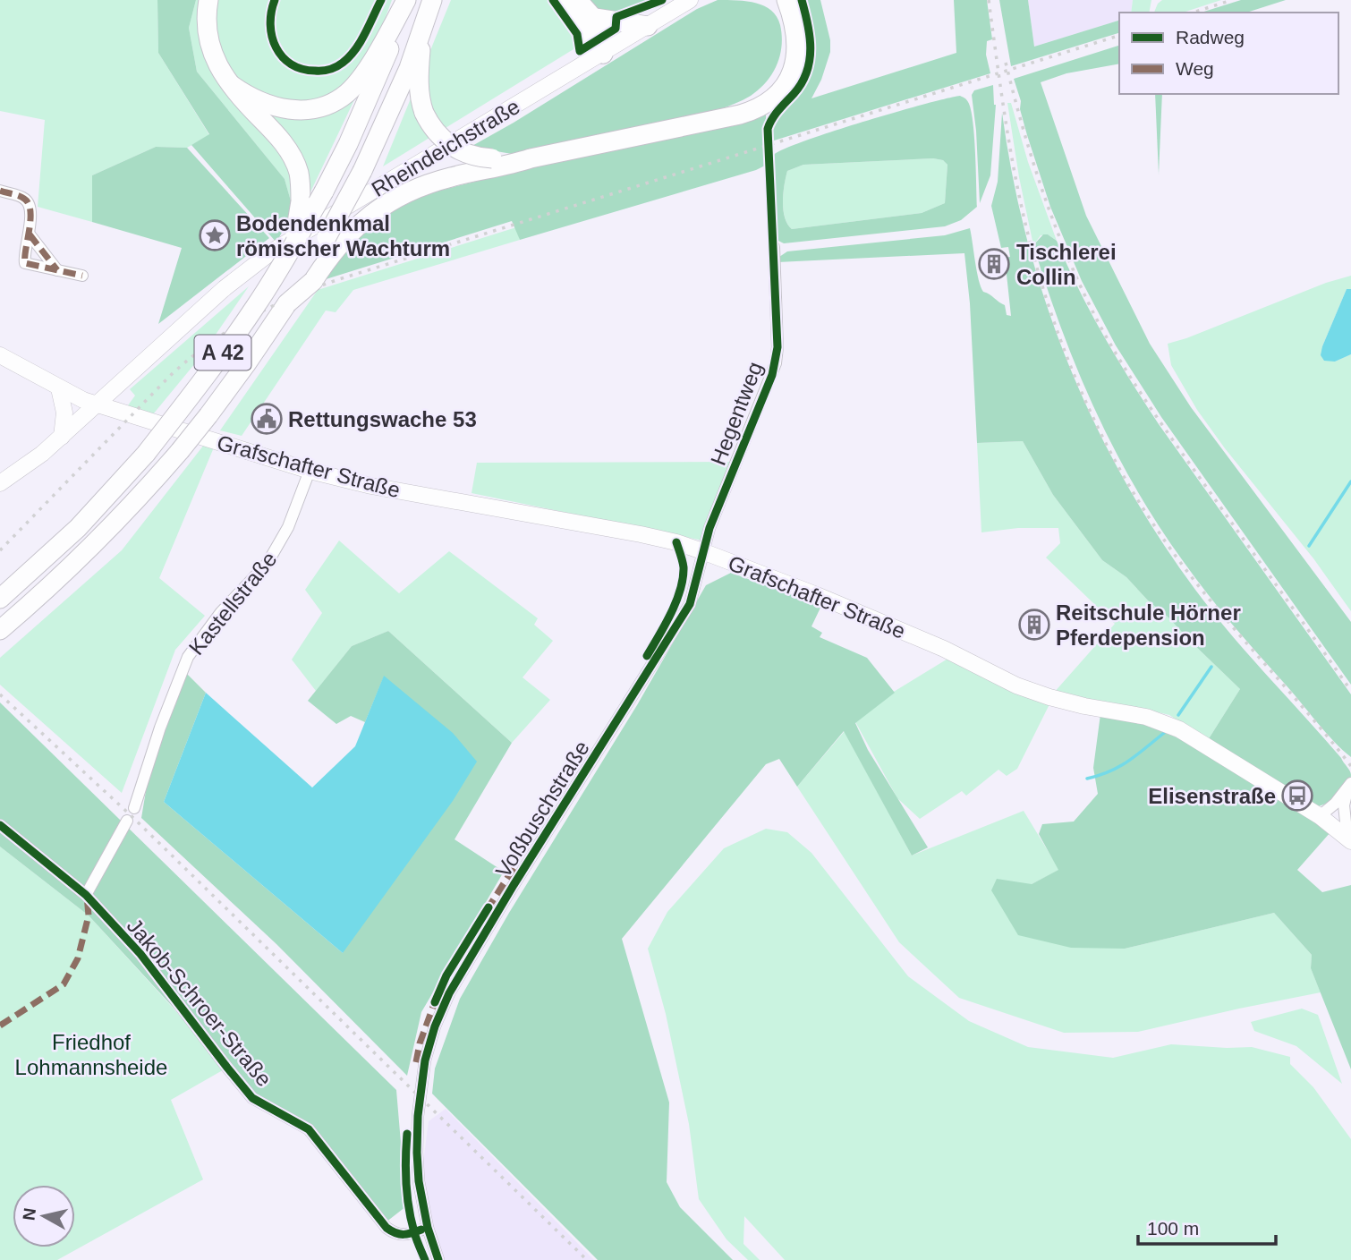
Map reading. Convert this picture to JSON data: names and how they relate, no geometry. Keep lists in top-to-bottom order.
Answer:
{
  "streets": {
    "highway": ["A 42"],
    "main road": ["Rheindeichstraße", "Grafschafter Straße"],
    "street": [
      "Hegentweg",
      "Kastellstraße",
      "Voßbuschstraße",
      "Jakob-Schroer-Straße"
    ]
  },
  "crossings": [
    ["Rheindeichstraße", "Grafschafter Straße"],
    ["Hegentweg", "Grafschafter Straße"],
    ["Hegentweg", "Voßbuschstraße"],
    ["Grafschafter Straße", "Kastellstraße"],
    ["Grafschafter Straße", "Voßbuschstraße"],
    ["Voßbuschstraße", "Jakob-Schroer-Straße"]
  ],
  "parks": ["Friedhof Lohmannsheide"],
  "places": {
    "place": ["Bodendenkmal römischer Wachturm"],
    "building": ["Tischlerei Collin", "Reitschule Hörner Pferdepension"],
    "public building": ["Rettungswache 53"],
    "bus stop": ["Elisenstraße"]
  },
  "legend": ["Radweg", "Weg"],
  "scale_bar": "100 m",
  "north": "left"
}
